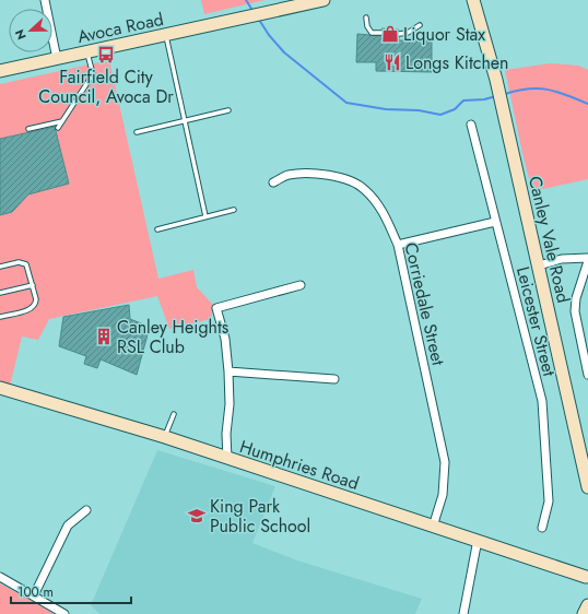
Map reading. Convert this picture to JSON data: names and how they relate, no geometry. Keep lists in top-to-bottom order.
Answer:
{
  "streets": {
    "main road": ["Avoca Road", "Canley Vale Road", "Humphries Road"],
    "street": ["Corriedale Street", "Leicester Street"]
  },
  "crossings": [
    ["Corriedale Street", "Humphries Road"]
  ],
  "places": {
    "shop": ["Liquor Stax"],
    "bus stop": ["Fairfield City Council, Avoca Dr"],
    "restaurant": ["Longs Kitchen"],
    "building": ["Canley Heights RSL Club"],
    "school or university": ["King Park Public School"]
  },
  "scale_bar": "100 m",
  "north": "left"
}
